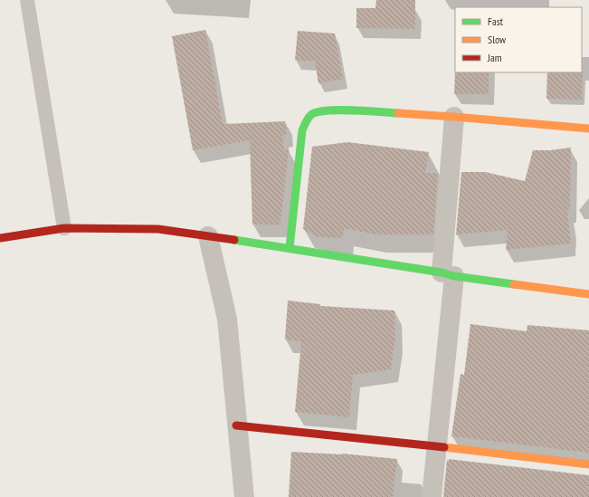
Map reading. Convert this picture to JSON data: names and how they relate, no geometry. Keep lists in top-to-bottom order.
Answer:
{
  "legend": ["Fast", "Slow", "Jam"]
}
